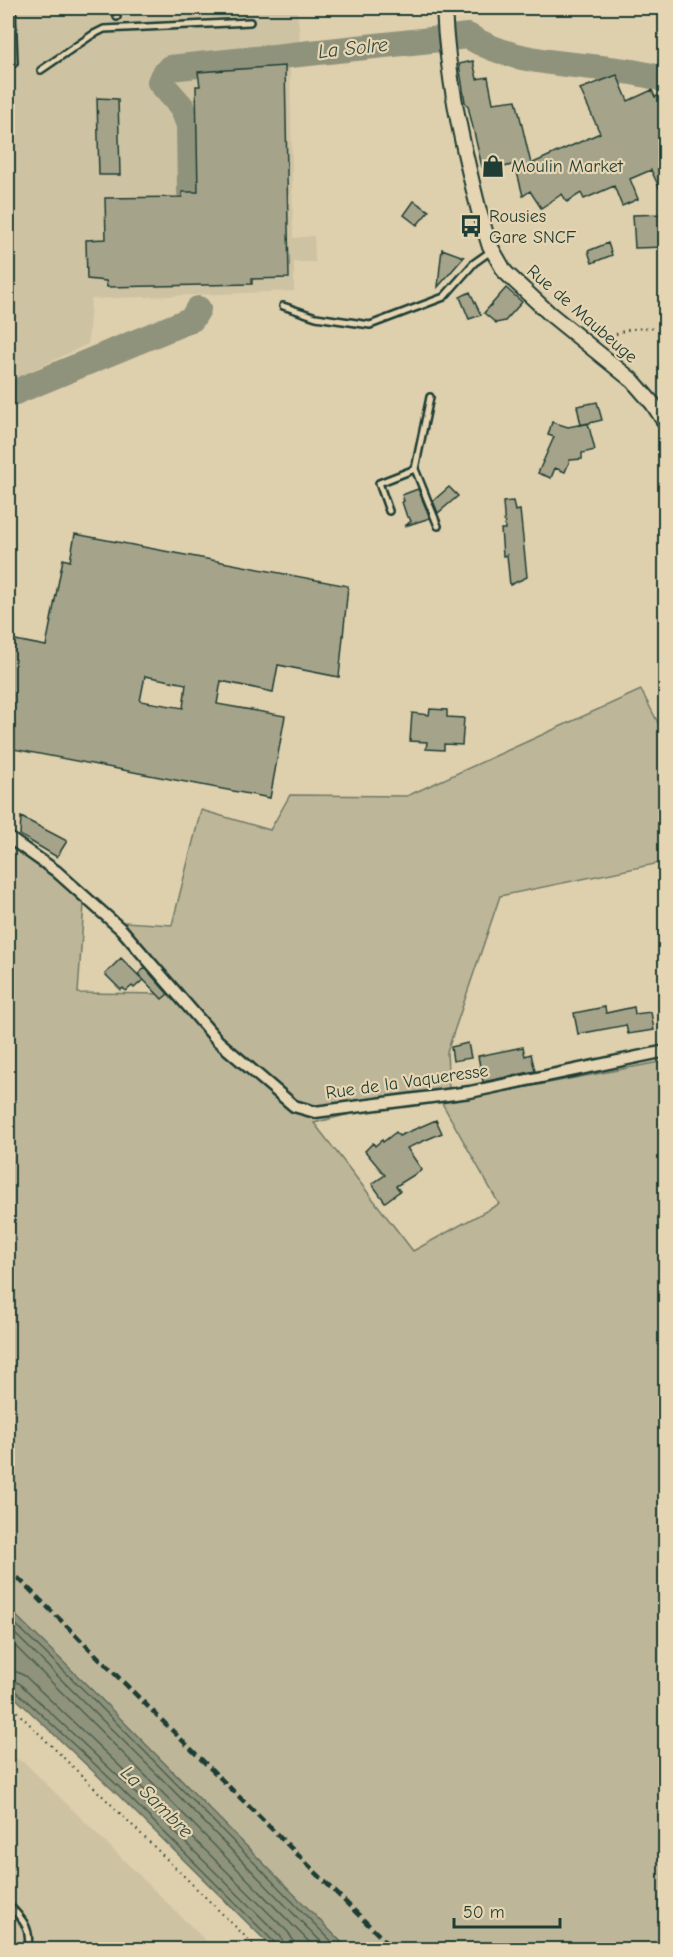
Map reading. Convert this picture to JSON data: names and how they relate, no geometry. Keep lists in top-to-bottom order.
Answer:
{
  "streets": {
    "street": ["Rue de Maubeuge", "Rue de la Vaqueresse"]
  },
  "water": ["La Solre", "La Sambre"],
  "places": {
    "shop": ["Moulin Market"],
    "bus stop": ["Rousies Gare SNCF"]
  },
  "scale_bar": "50 m"
}
